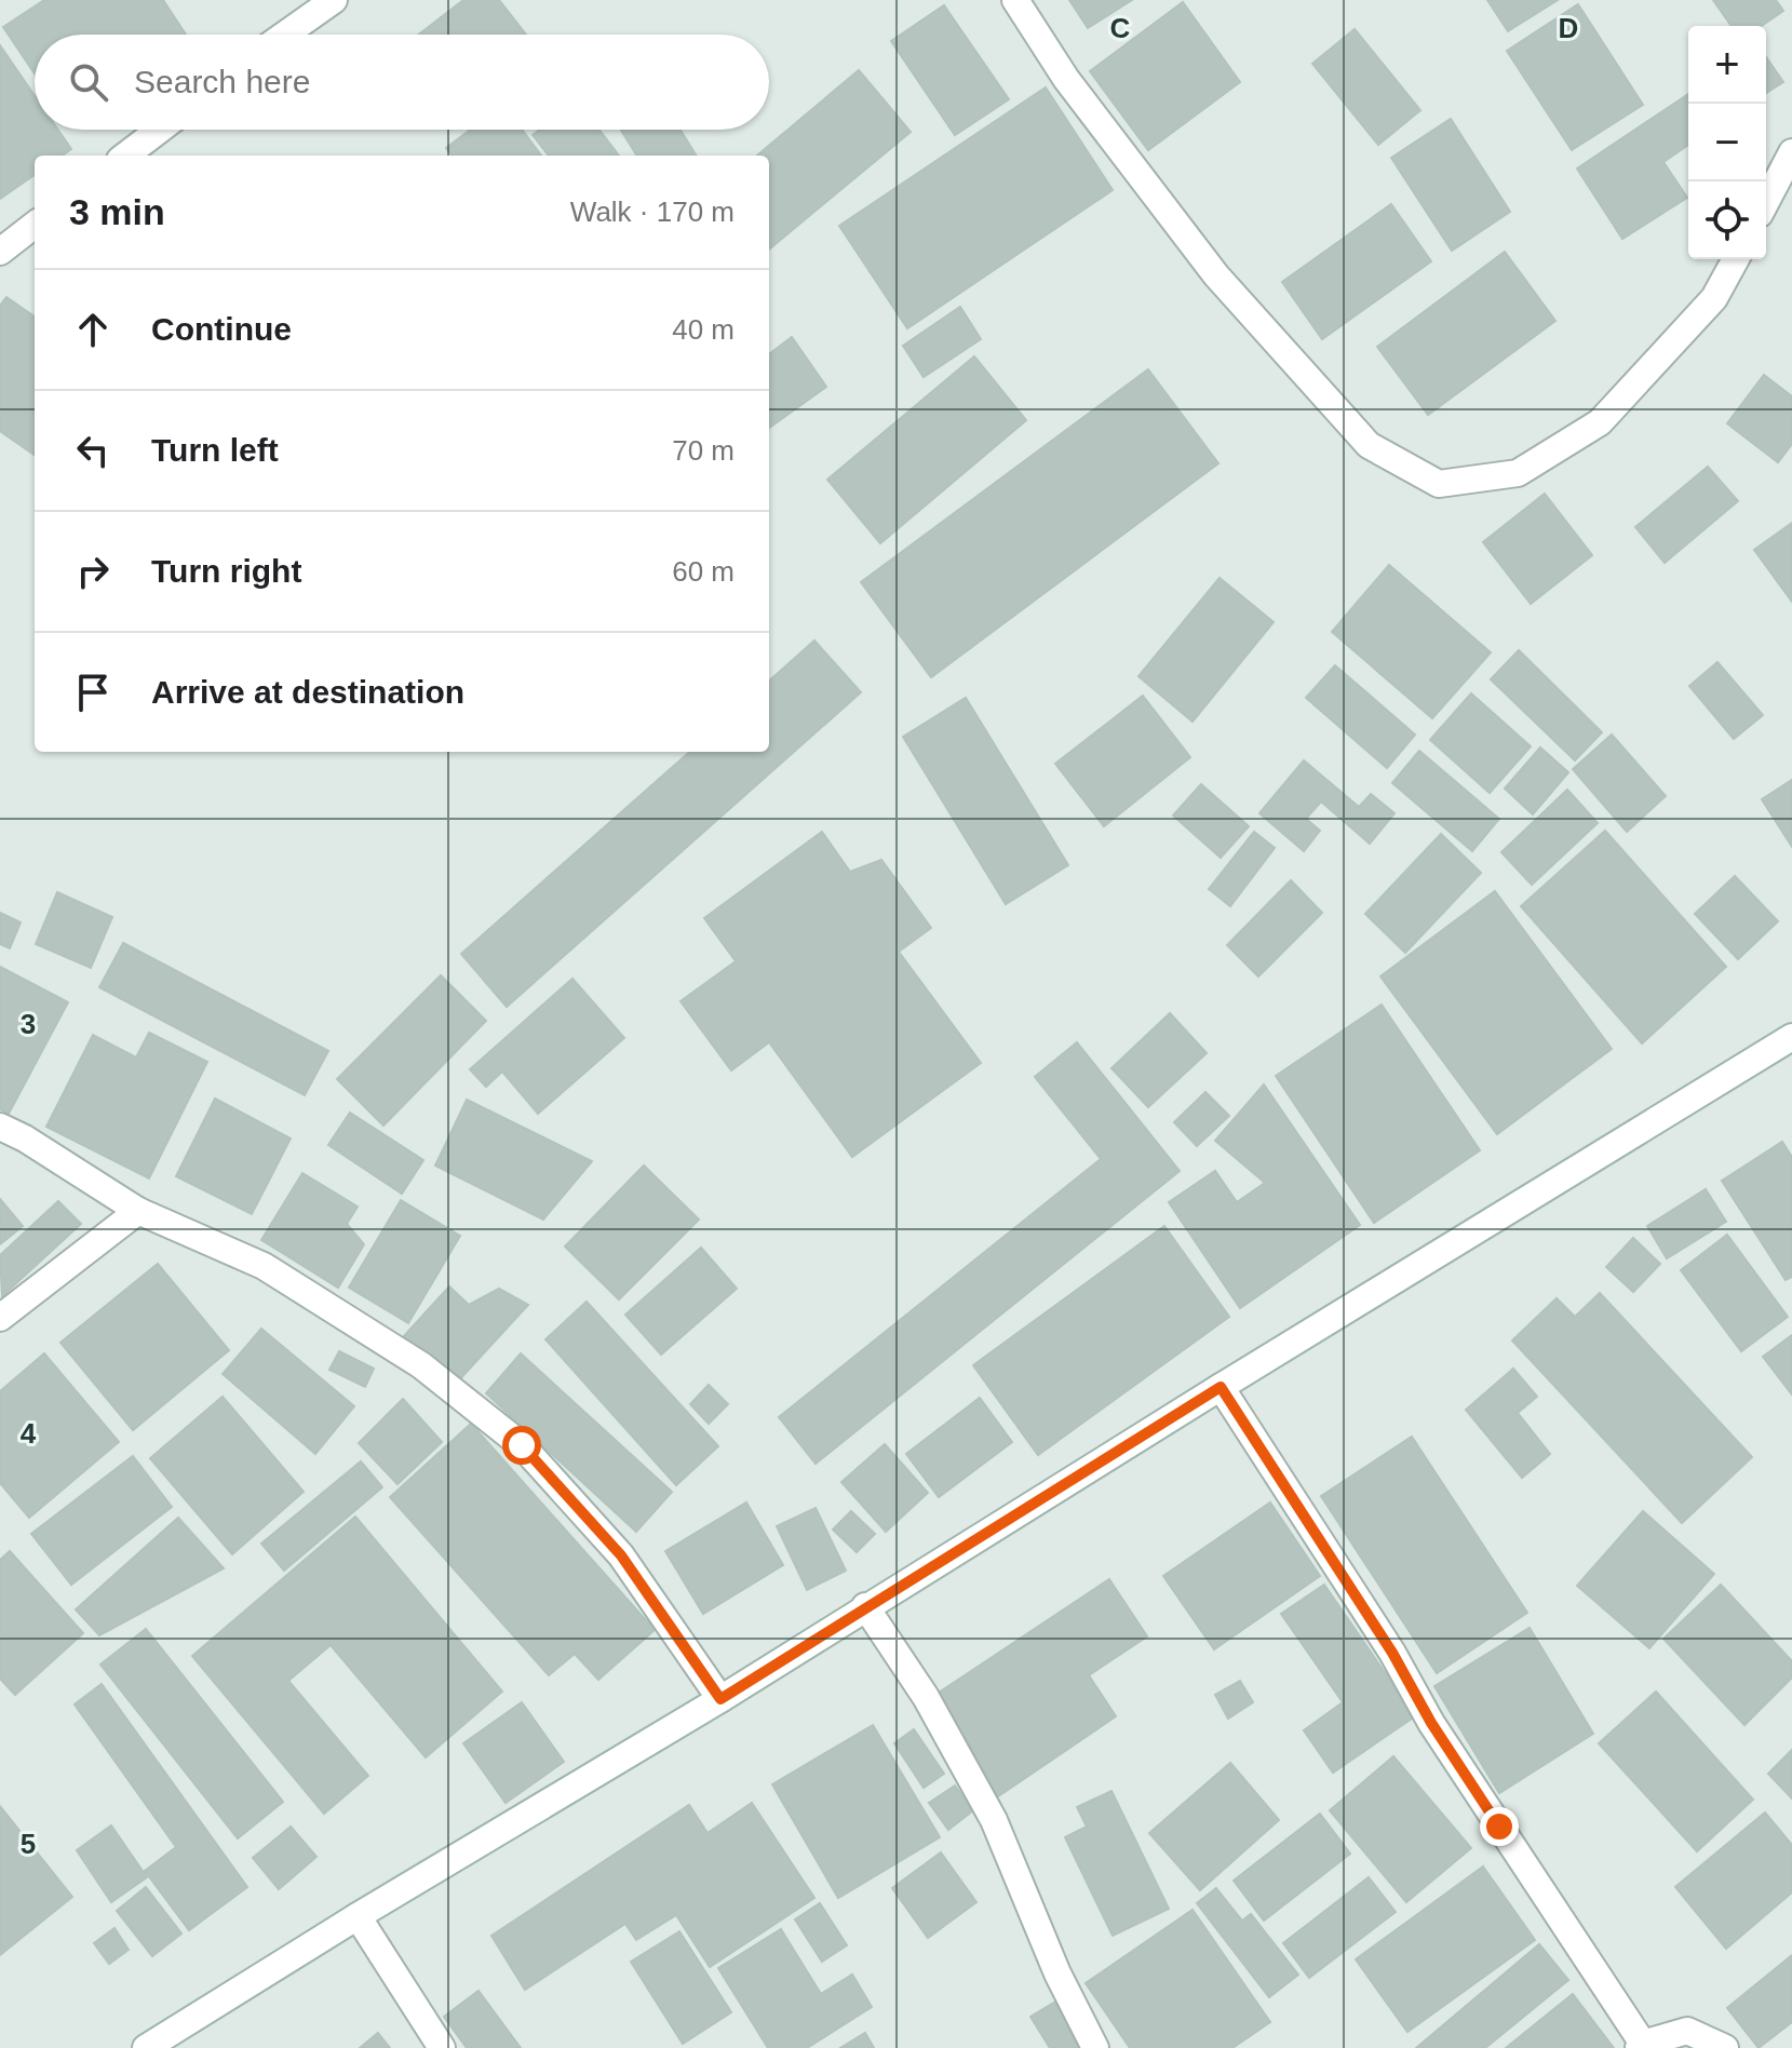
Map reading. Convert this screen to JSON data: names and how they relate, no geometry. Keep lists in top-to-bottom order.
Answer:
{
  "page": {
    "map_buttons": ["+", "−"],
    "search": "Search here",
    "heading": ["3 min", "Walk · 170 m"],
    "list": [
      ["Continue", "40 m"],
      ["Turn left", "70 m"],
      ["Turn right", "60 m"],
      "Arrive at destination"
    ]
  },
  "grid": {
    "columns": ["C", "D"],
    "rows": ["3", "4", "5"]
  }
}
